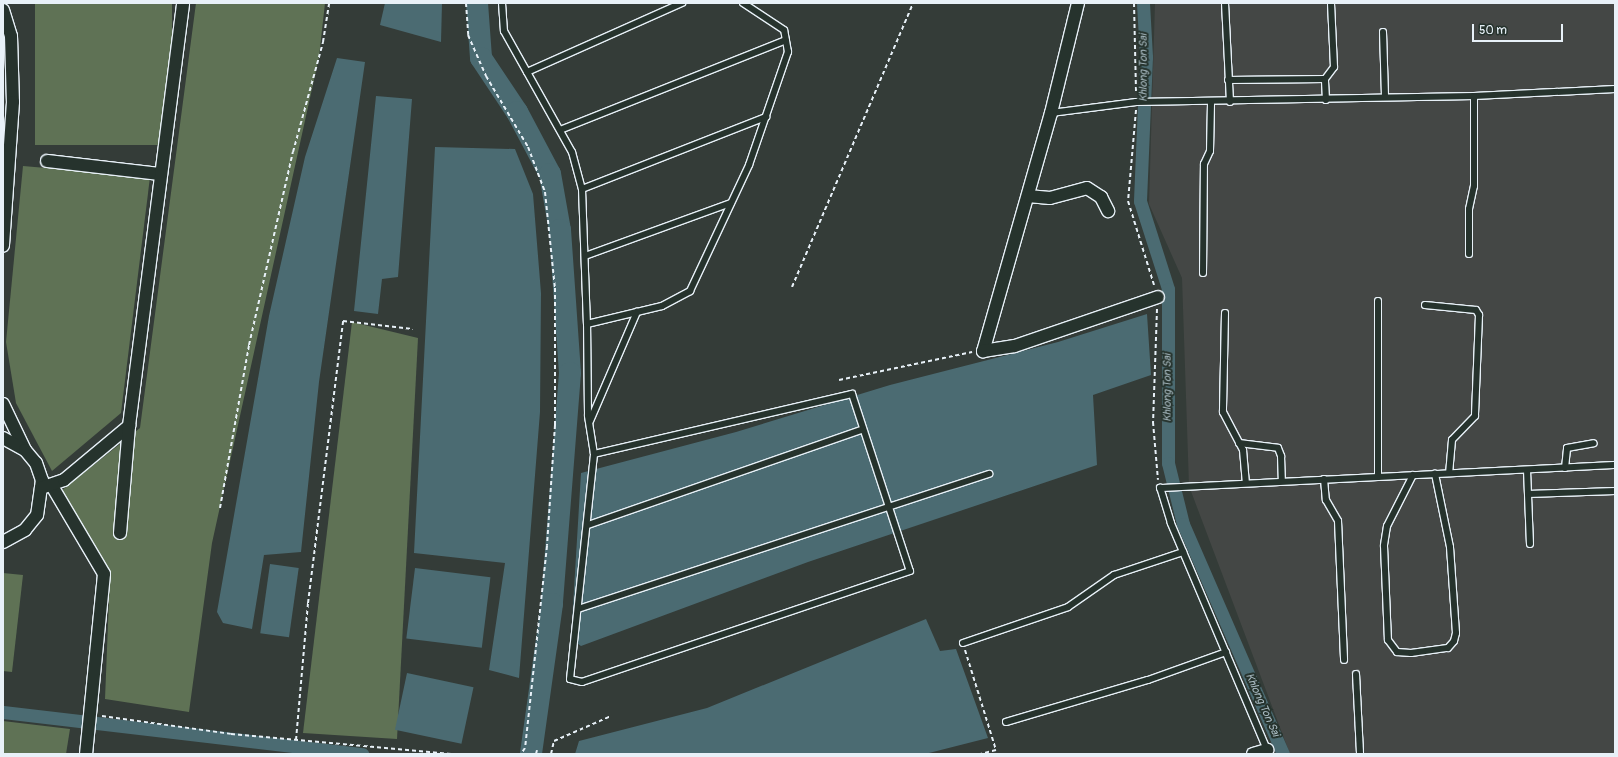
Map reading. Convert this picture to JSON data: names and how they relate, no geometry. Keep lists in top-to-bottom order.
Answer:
{
  "water": ["Khlong Ton Sai"],
  "scale_bar": "50 m"
}
